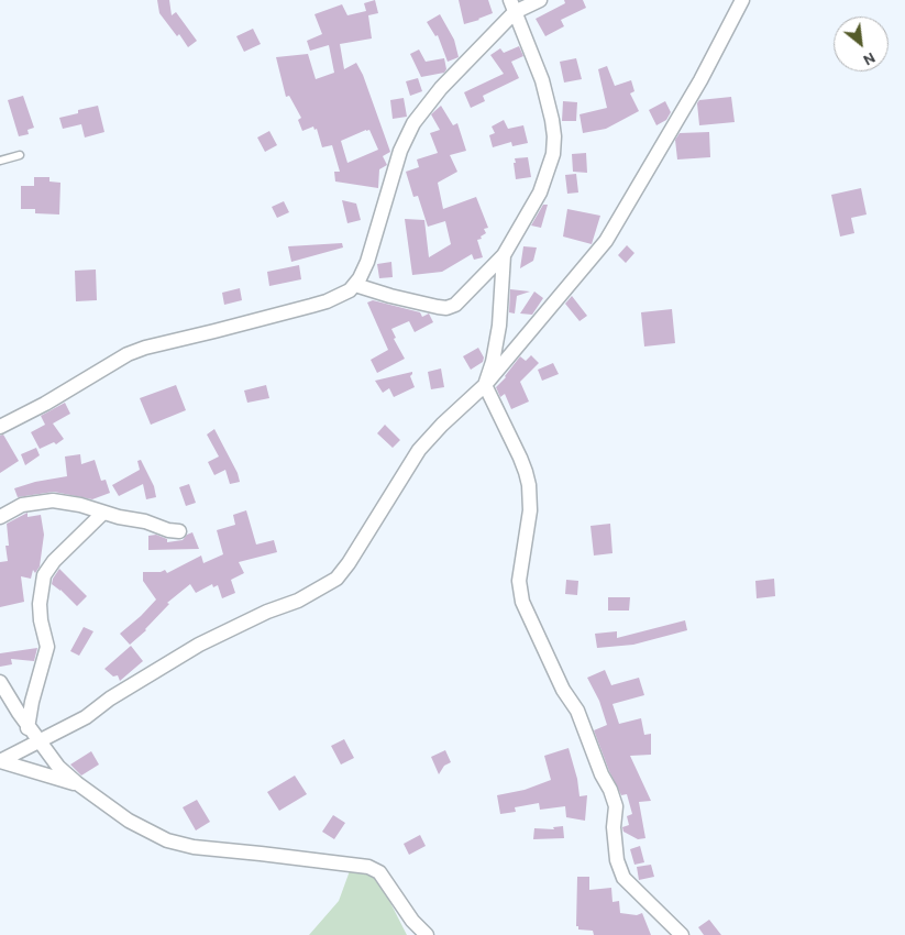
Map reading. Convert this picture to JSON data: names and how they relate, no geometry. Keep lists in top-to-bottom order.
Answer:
{
  "north": "bottom right"
}
